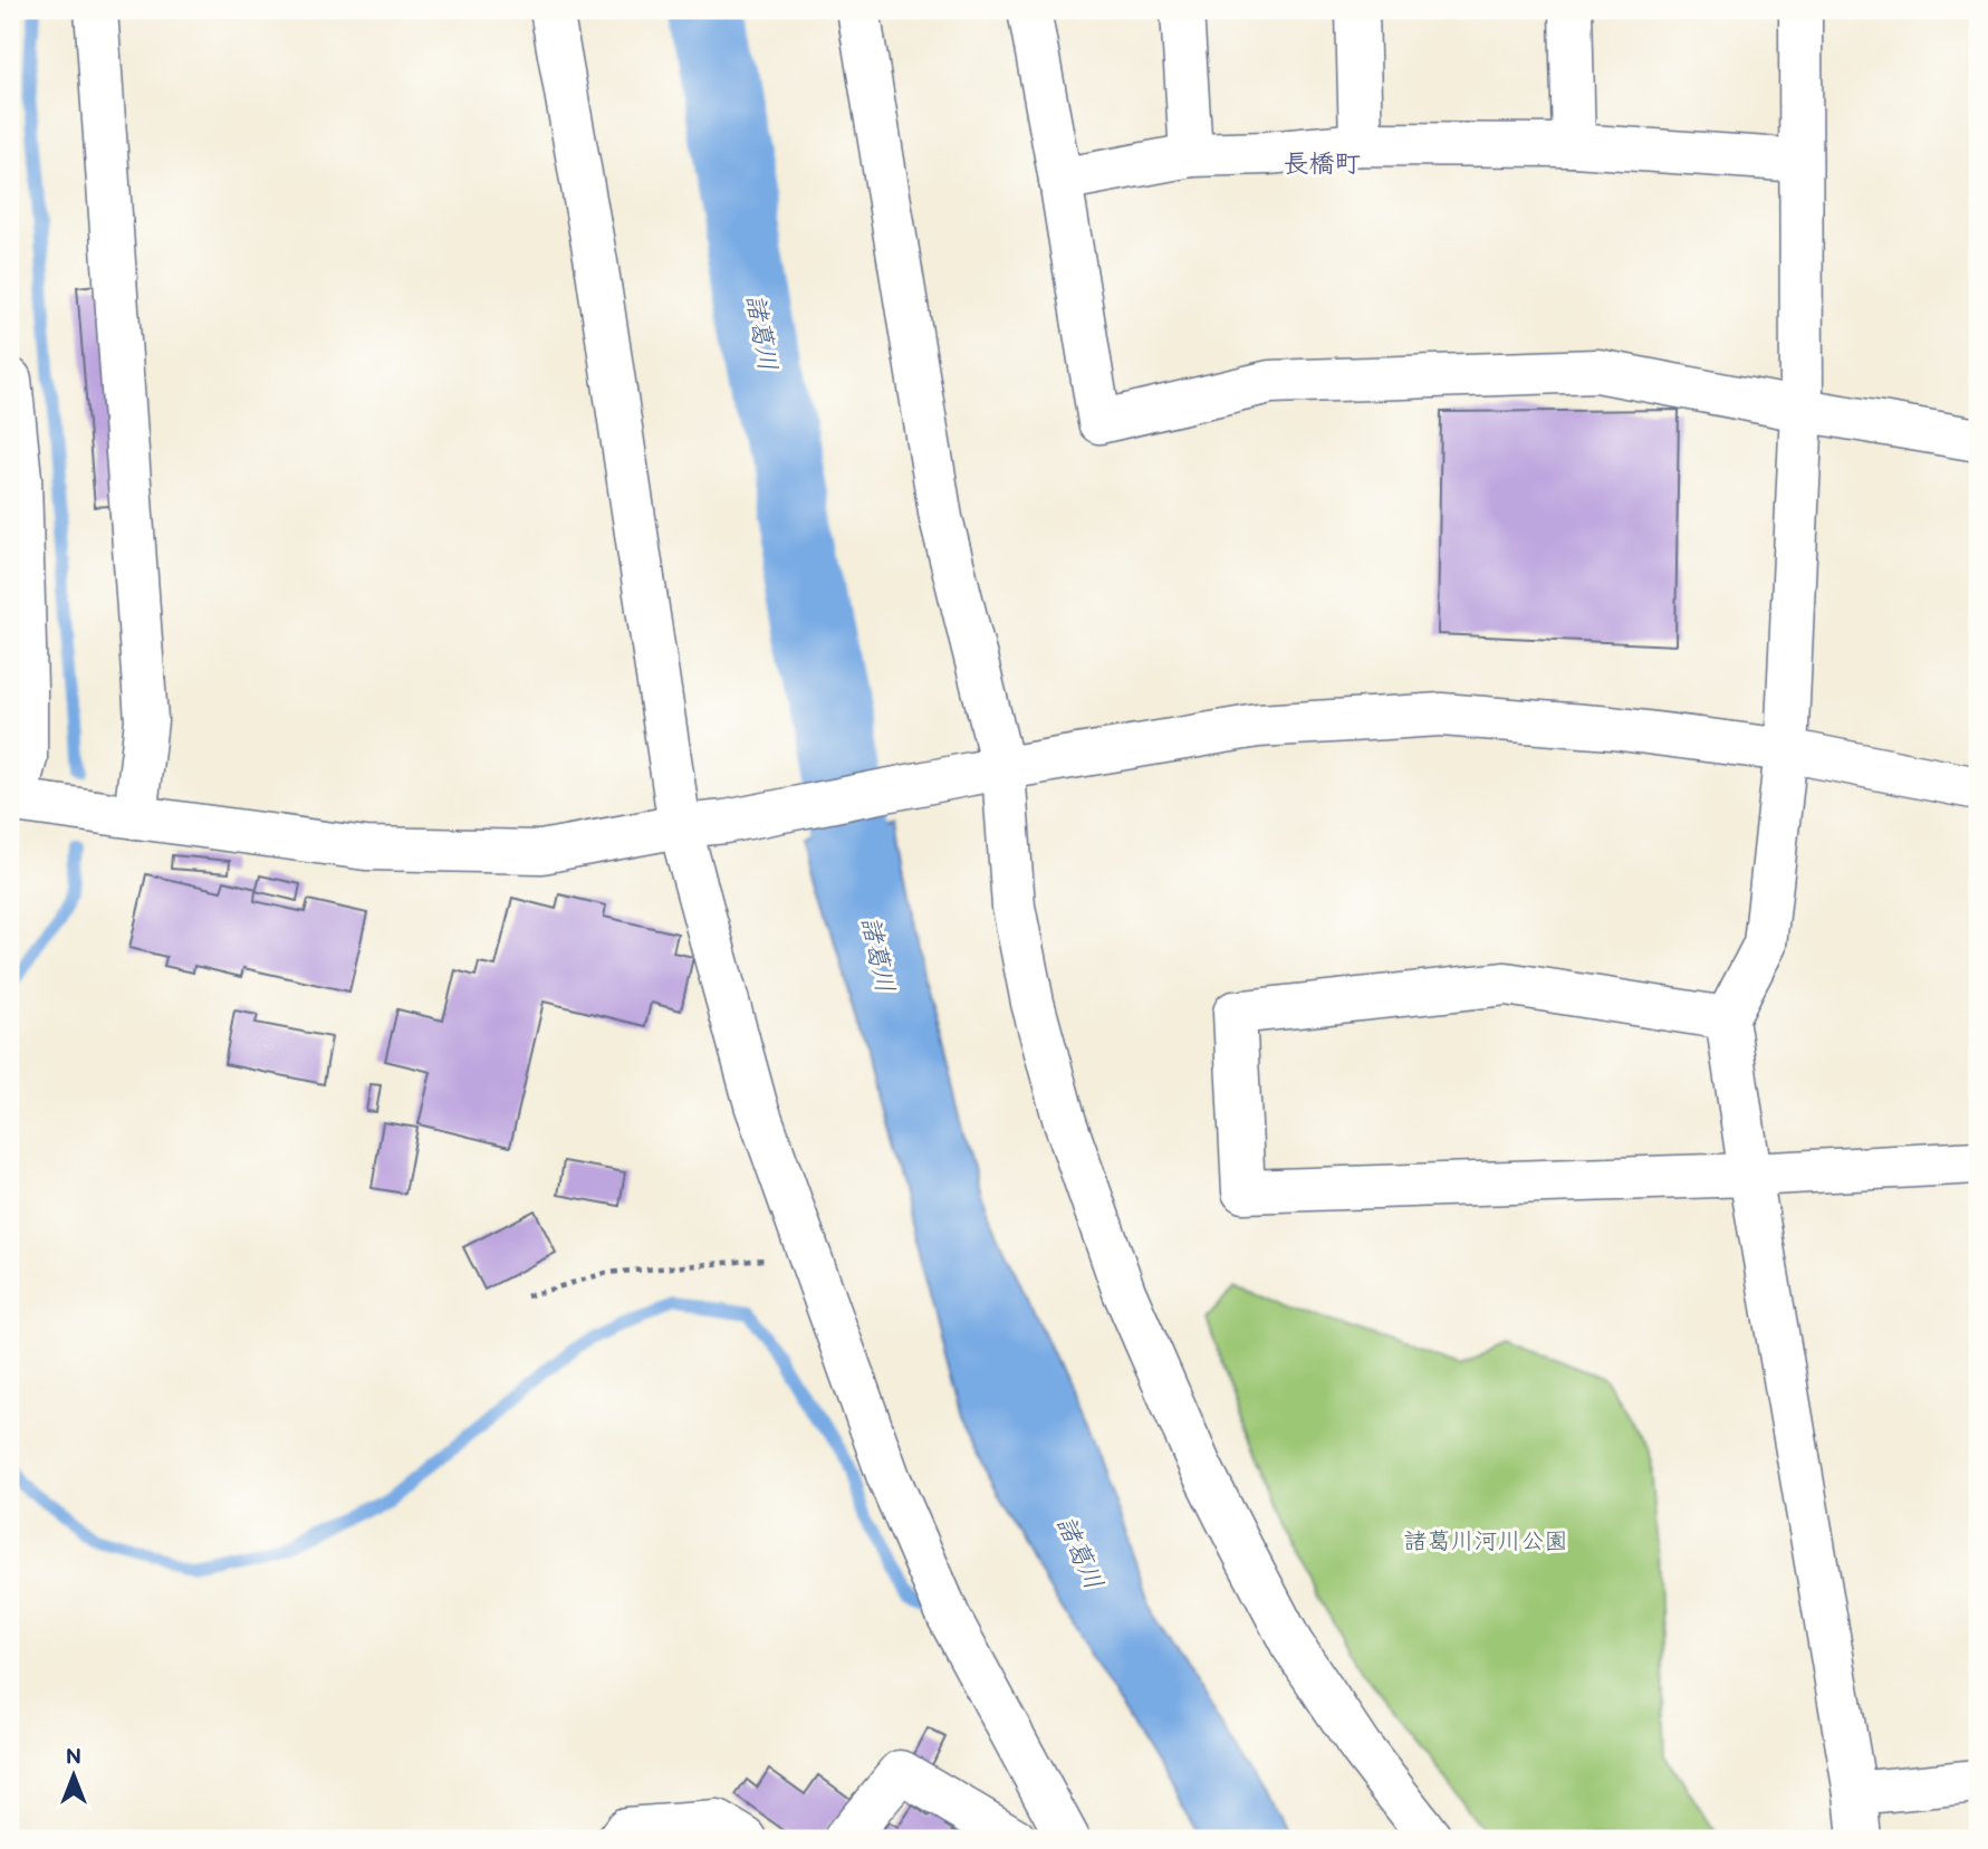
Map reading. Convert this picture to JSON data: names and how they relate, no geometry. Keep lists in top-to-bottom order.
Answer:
{
  "districts": ["長橋町"],
  "water": ["諸葛川"],
  "parks": ["諸葛川河川公園"],
  "north": "top"
}
